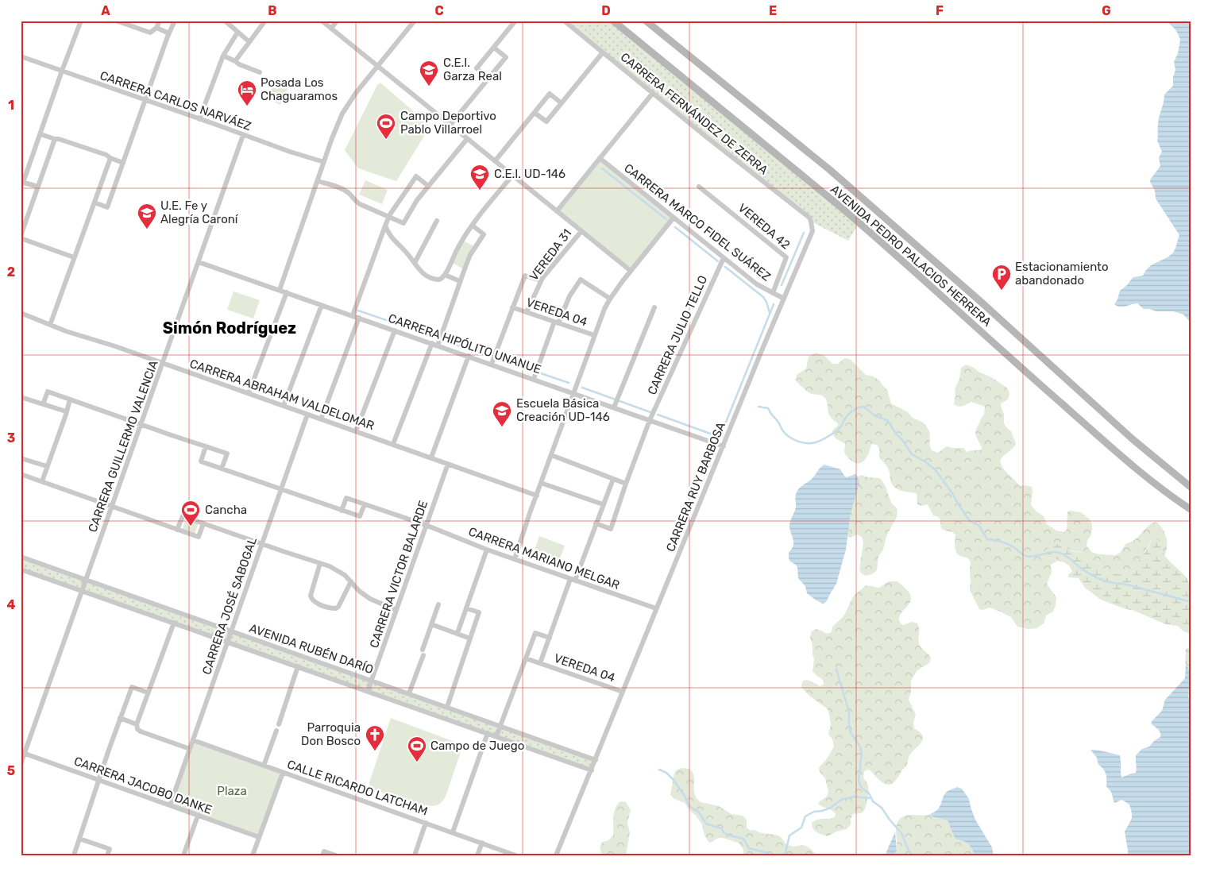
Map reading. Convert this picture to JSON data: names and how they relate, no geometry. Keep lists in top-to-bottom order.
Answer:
{
  "streets": {
    "main road": ["AVENIDA PEDRO PALACIOS HERRERA"],
    "street": [
      "CARRERA CARLOS NARVÁEZ",
      "CARRERA FERNÁNDEZ DE ZERRA",
      "CARRERA MARCO FIDEL SUÁREZ",
      "VEREDA 42",
      "VEREDA 31",
      "VEREDA 04",
      "CARRERA JULIO TELLO",
      "CARRERA HIPÓLITO UNANUE",
      "CARRERA ABRAHAM VALDELOMAR",
      "CARRERA GUILLERMO VALENCIA",
      "CARRERA RUY BARBOSA",
      "CARRERA MARIANO MELGAR",
      "CARRERA VICTOR BALARDE",
      "CARRERA JOSÉ SABOGAL",
      "AVENIDA RUBÉN DARÍO",
      "CARRERA JACOBO DANKE",
      "CALLE RICARDO LATCHAM"
    ]
  },
  "crossings": [
    ["CARRERA CARLOS NARVÁEZ", "CARRERA GUILLERMO VALENCIA"],
    ["CARRERA FERNÁNDEZ DE ZERRA", "CARRERA RUY BARBOSA"],
    ["CARRERA MARCO FIDEL SUÁREZ", "VEREDA 42"],
    ["CARRERA MARCO FIDEL SUÁREZ", "CARRERA JULIO TELLO"],
    ["CARRERA MARCO FIDEL SUÁREZ", "CARRERA RUY BARBOSA"],
    ["VEREDA 31", "VEREDA 04"],
    ["VEREDA 31", "CARRERA HIPÓLITO UNANUE"],
    ["VEREDA 04", "CARRERA RUY BARBOSA"],
    ["CARRERA JULIO TELLO", "CARRERA HIPÓLITO UNANUE"],
    ["CARRERA HIPÓLITO UNANUE", "CARRERA GUILLERMO VALENCIA"],
    ["CARRERA HIPÓLITO UNANUE", "CARRERA RUY BARBOSA"],
    ["CARRERA ABRAHAM VALDELOMAR", "CARRERA GUILLERMO VALENCIA"],
    ["CARRERA ABRAHAM VALDELOMAR", "CARRERA VICTOR BALARDE"],
    ["CARRERA ABRAHAM VALDELOMAR", "CARRERA JOSÉ SABOGAL"],
    ["CARRERA GUILLERMO VALENCIA", "AVENIDA RUBÉN DARÍO"],
    ["CARRERA GUILLERMO VALENCIA", "CARRERA JACOBO DANKE"],
    ["CARRERA RUY BARBOSA", "CARRERA MARIANO MELGAR"],
    ["CARRERA RUY BARBOSA", "AVENIDA RUBÉN DARÍO"],
    ["CARRERA MARIANO MELGAR", "CARRERA VICTOR BALARDE"],
    ["CARRERA VICTOR BALARDE", "AVENIDA RUBÉN DARÍO"],
    ["CARRERA JOSÉ SABOGAL", "AVENIDA RUBÉN DARÍO"],
    ["CARRERA JOSÉ SABOGAL", "CARRERA JACOBO DANKE"],
    ["CARRERA JOSÉ SABOGAL", "CALLE RICARDO LATCHAM"]
  ],
  "districts": ["Simón Rodríguez"],
  "parks": ["Plaza"],
  "places": {
    "school or university": [
      "C.E.I. Garza Real",
      "C.E.I. UD-146",
      "U.E. Fe y Alegría Caroní",
      "Escuela Básica Creación UD-146"
    ],
    "hotel": ["Posada Los Chaguaramos"],
    "sports": ["Campo Deportivo Pablo Villarroel", "Cancha", "Campo de Juego"],
    "parking": ["Estacionamiento abandonado"],
    "church": ["Parroquia Don Bosco"]
  },
  "grid": {
    "columns": [
      "A",
      "B",
      "C",
      "D",
      "E",
      "F",
      "G"
    ],
    "rows": [
      "1",
      "2",
      "3",
      "4",
      "5"
    ]
  }
}
